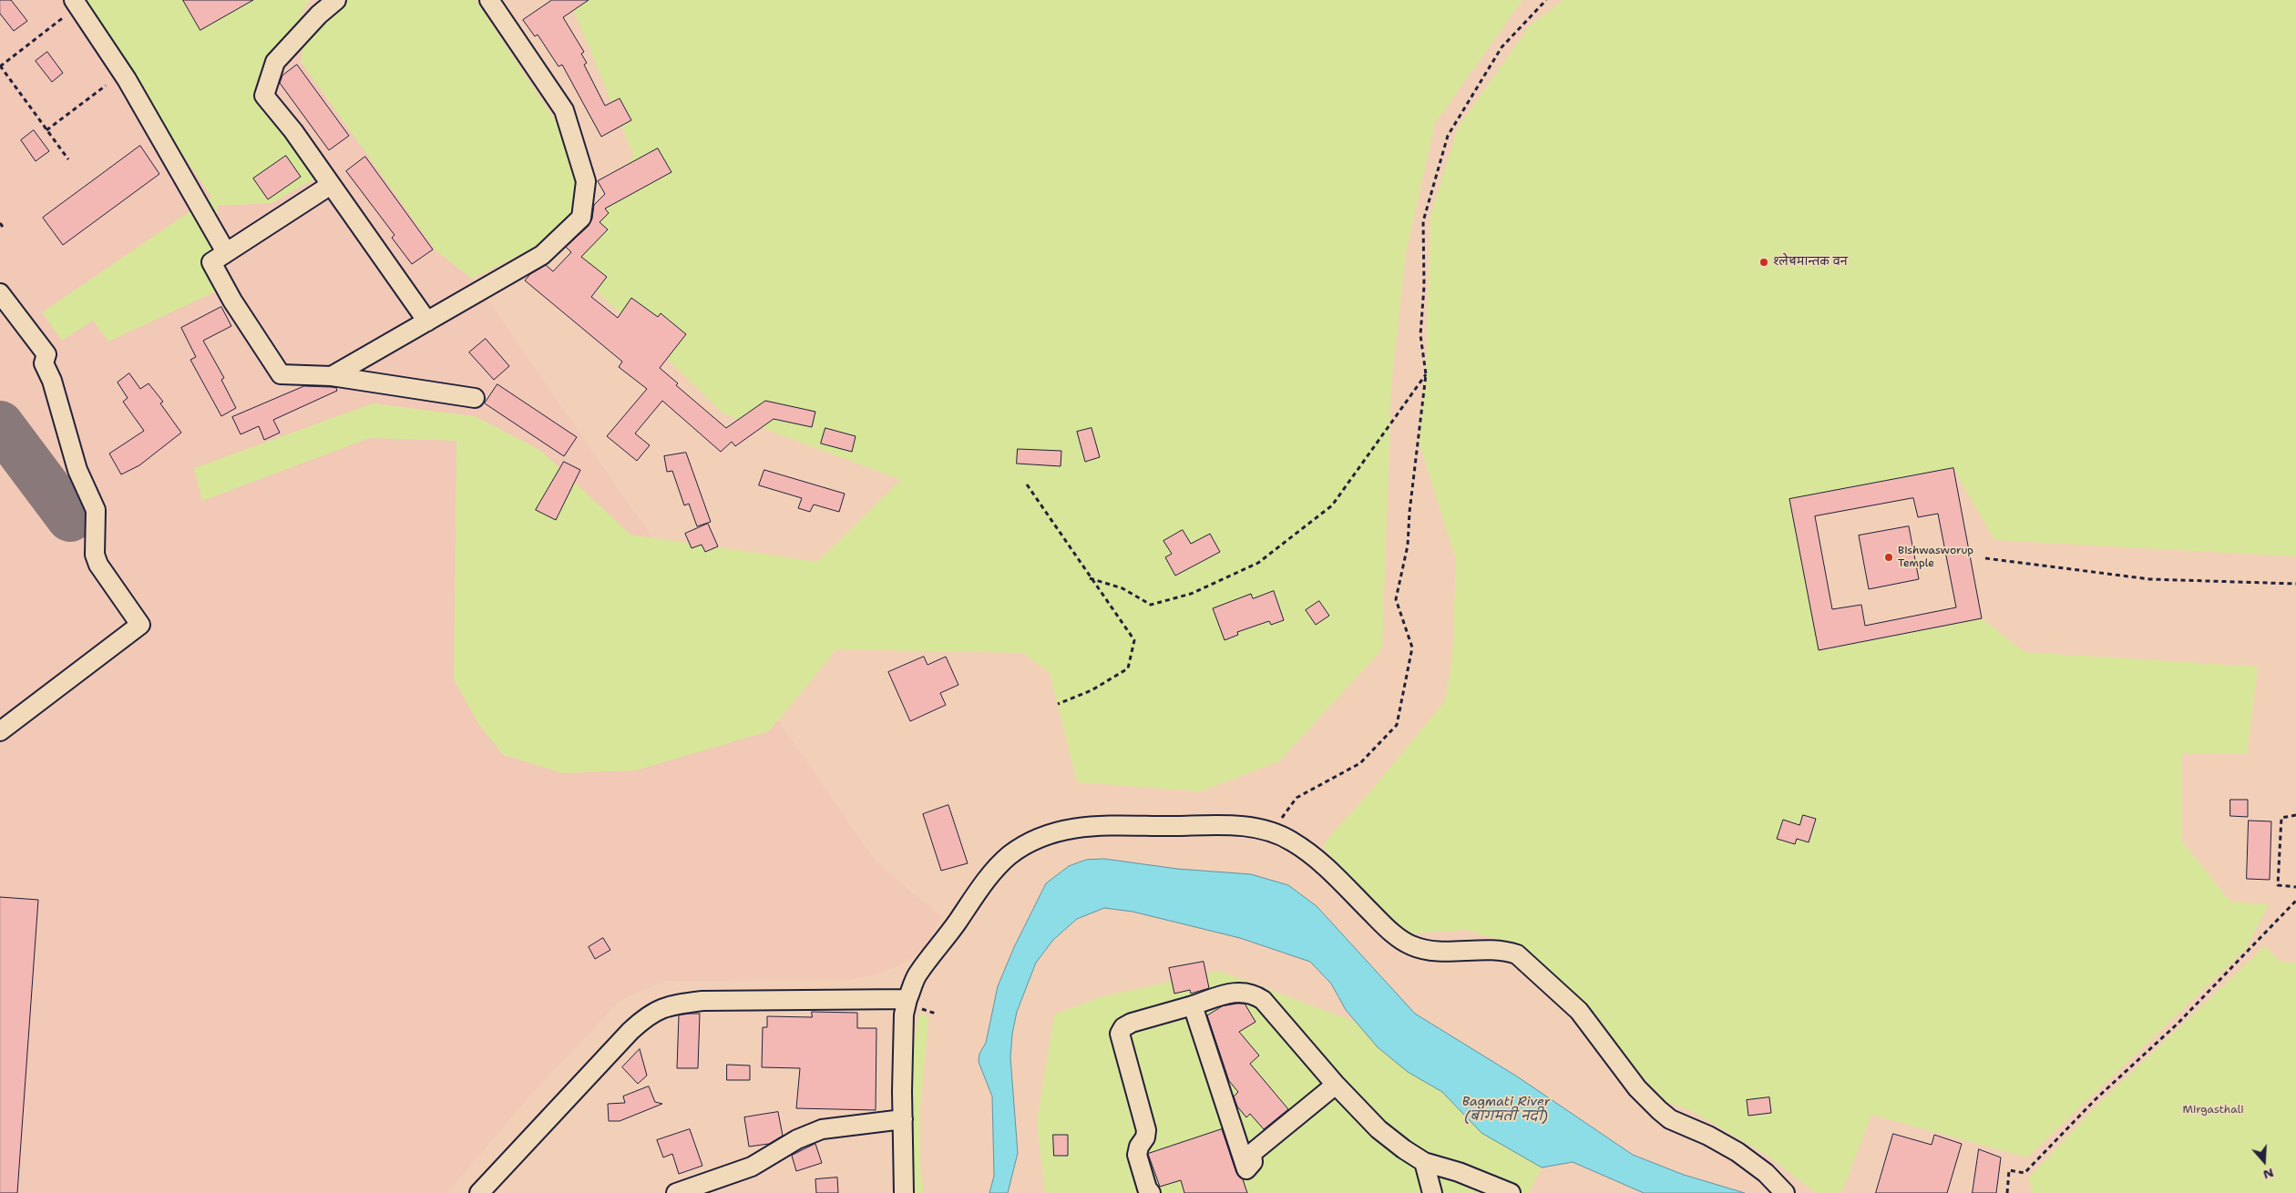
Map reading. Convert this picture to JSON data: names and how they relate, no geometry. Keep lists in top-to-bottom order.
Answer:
{
  "water": ["Bagmati River (बागमती नदी)"],
  "parks": ["Mirgasthali"],
  "places": ["श्लेषमान्तक वन", "Bishwasworup Temple"],
  "north": "bottom"
}
